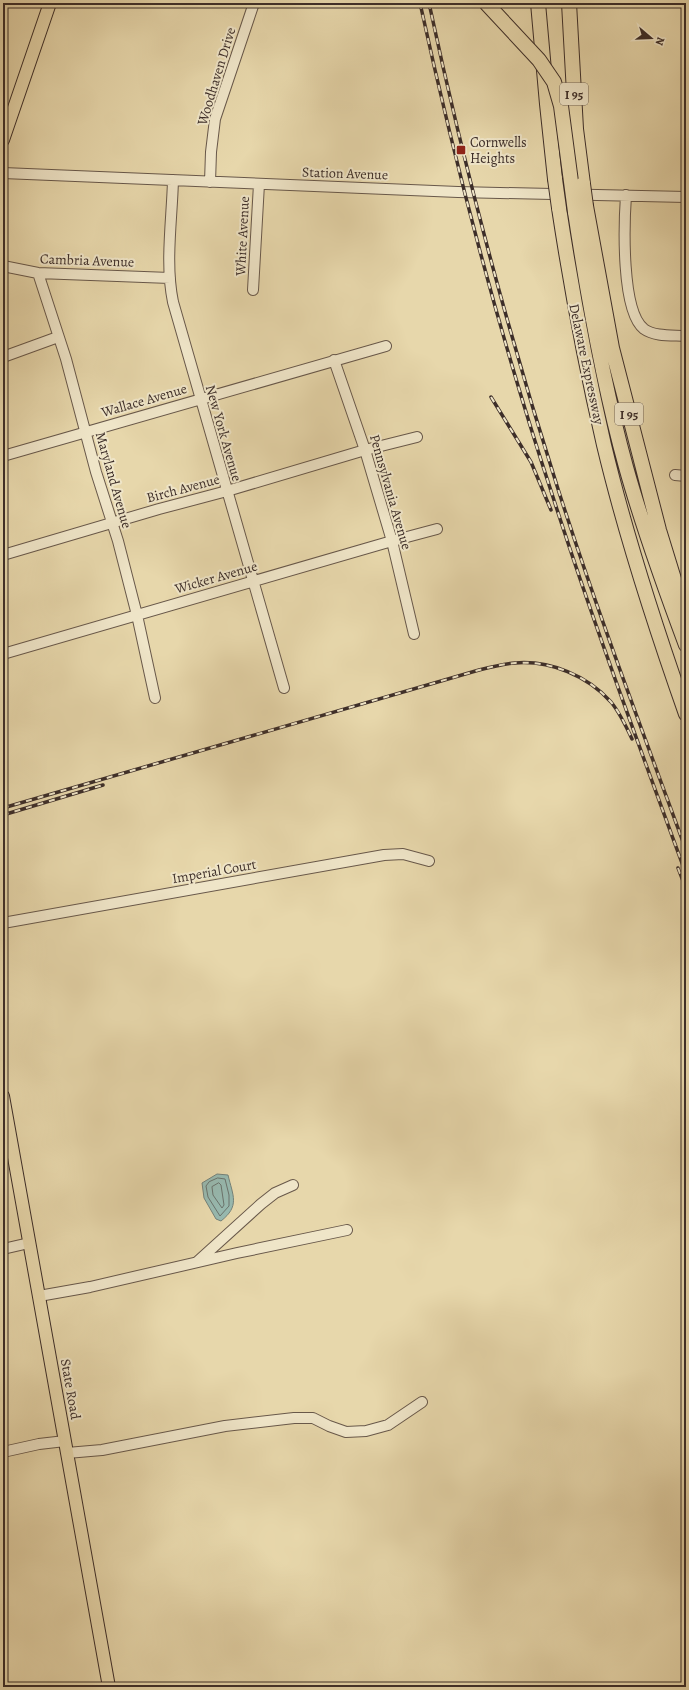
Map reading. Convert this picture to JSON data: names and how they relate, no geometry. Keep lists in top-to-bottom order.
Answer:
{
  "streets": {
    "highway": ["I 95", "Delaware Expressway"],
    "main road": ["State Road"],
    "street": [
      "Woodhaven Drive",
      "Station Avenue",
      "White Avenue",
      "Cambria Avenue",
      "Wallace Avenue",
      "New York Avenue",
      "Maryland Avenue",
      "Birch Avenue",
      "Pennsylvania Avenue",
      "Wicker Avenue",
      "Imperial Court"
    ]
  },
  "crossings": [
    ["Woodhaven Drive", "Station Avenue"],
    ["Station Avenue", "White Avenue"],
    ["Station Avenue", "New York Avenue"],
    ["Cambria Avenue", "New York Avenue"],
    ["Cambria Avenue", "Maryland Avenue"],
    ["Wallace Avenue", "New York Avenue"],
    ["Wallace Avenue", "Maryland Avenue"],
    ["Wallace Avenue", "Pennsylvania Avenue"],
    ["New York Avenue", "Birch Avenue"],
    ["New York Avenue", "Wicker Avenue"],
    ["Maryland Avenue", "Birch Avenue"],
    ["Maryland Avenue", "Wicker Avenue"],
    ["Birch Avenue", "Pennsylvania Avenue"],
    ["Pennsylvania Avenue", "Wicker Avenue"]
  ],
  "places": {
    "transit": ["Cornwells Heights"]
  },
  "north": "right"
}
